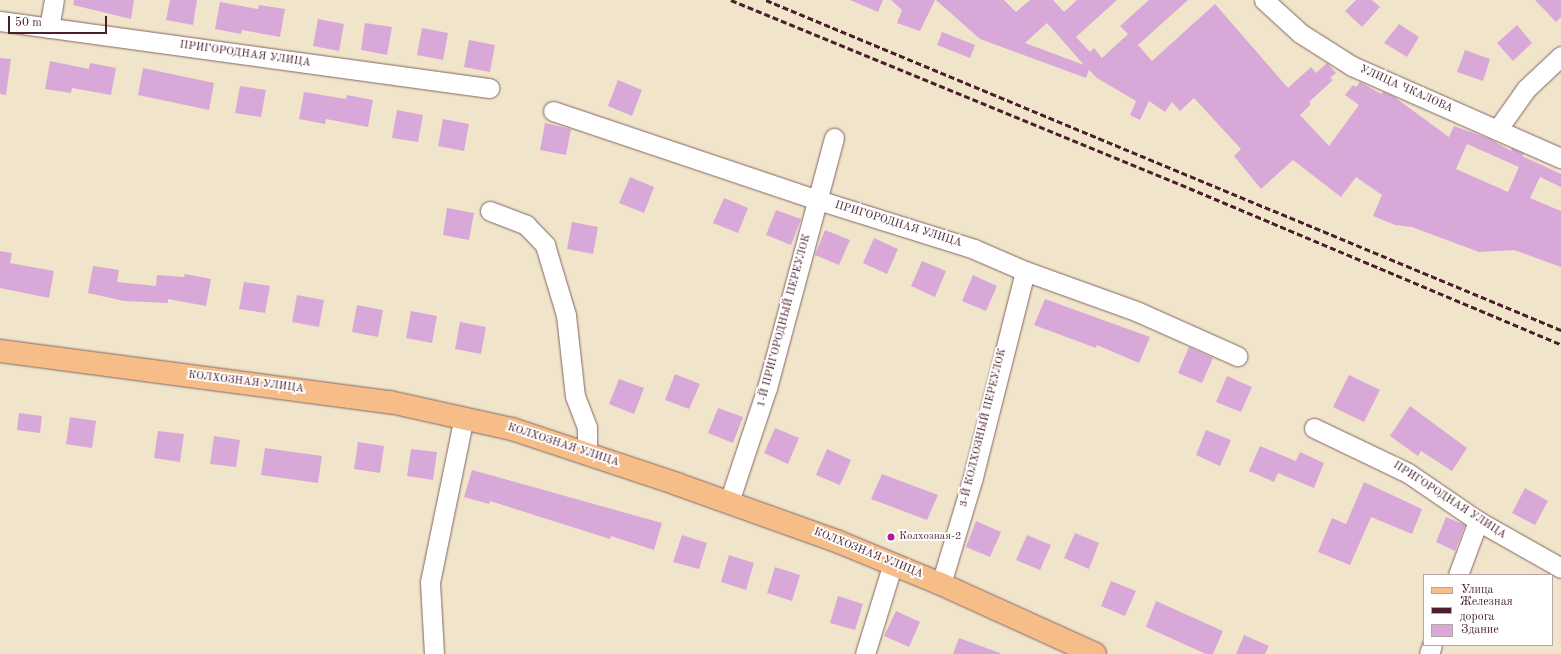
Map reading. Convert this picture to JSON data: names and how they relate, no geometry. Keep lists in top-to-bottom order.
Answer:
{
  "streets": {
    "main road": ["КОЛХОЗНАЯ УЛИЦА"],
    "street": [
      "ПРИГОРОДНАЯ УЛИЦА",
      "УЛИЦА ЧКАЛОВА",
      "1-Й ПРИГОРОДНЫЙ ПЕРЕУЛОК",
      "3-Й КОЛХОЗНЫЙ ПЕРЕУЛОК"
    ]
  },
  "crossings": [
    ["ПРИГОРОДНАЯ УЛИЦА", "1-Й ПРИГОРОДНЫЙ ПЕРЕУЛОК"],
    ["ПРИГОРОДНАЯ УЛИЦА", "3-Й КОЛХОЗНЫЙ ПЕРЕУЛОК"],
    ["1-Й ПРИГОРОДНЫЙ ПЕРЕУЛОК", "КОЛХОЗНАЯ УЛИЦА"],
    ["КОЛХОЗНАЯ УЛИЦА", "3-Й КОЛХОЗНЫЙ ПЕРЕУЛОК"]
  ],
  "places": ["Колхозная-2"],
  "legend": ["Улица", "Железная дорога", "Здание"],
  "scale_bar": "50 m"
}
